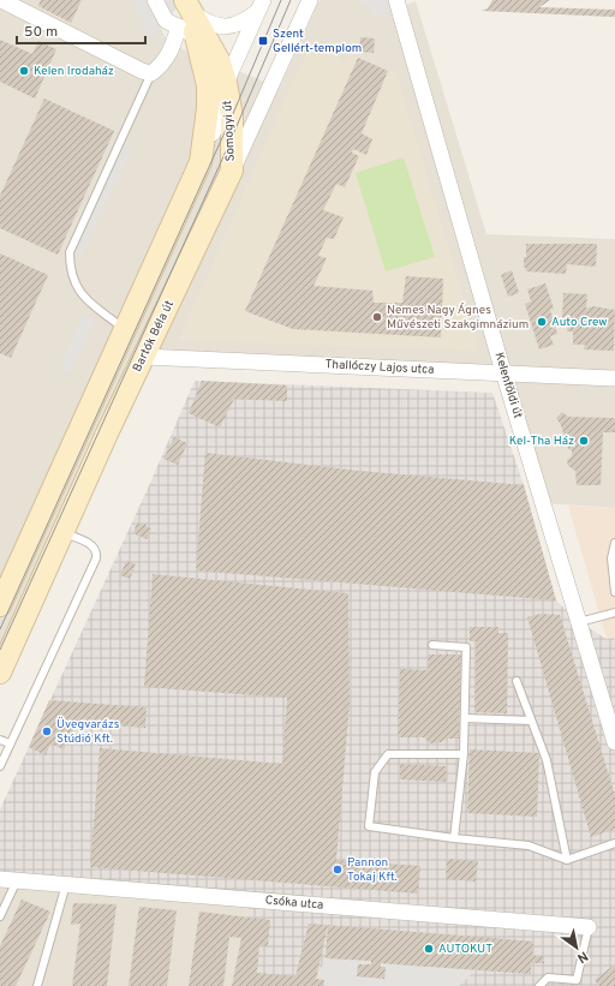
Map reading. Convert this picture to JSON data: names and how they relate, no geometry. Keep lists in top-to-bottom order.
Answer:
{
  "streets": {
    "street": [
      "Somogyi út",
      "Bartók Béla út",
      "Thallóczy Lajos utca",
      "Kelenföldi út",
      "Csóka utca"
    ]
  },
  "crossings": [
    ["Somogyi út", "Bartók Béla út"],
    ["Bartók Béla út", "Thallóczy Lajos utca"],
    ["Thallóczy Lajos utca", "Kelenföldi út"]
  ],
  "places": {
    "transit": ["Szent Gellért-templom"],
    "other": [
      "Kelen Irodaház",
      "Nemes Nagy Ágnes Művészeti Szakgimnázium",
      "Auto Crew",
      "Kel-Tha Ház",
      "Üvegvarázs Stúdió Kft.",
      "Pannon Tokaj Kft.",
      "AUTOKUT"
    ]
  },
  "scale_bar": "50 m",
  "north": "bottom right"
}
